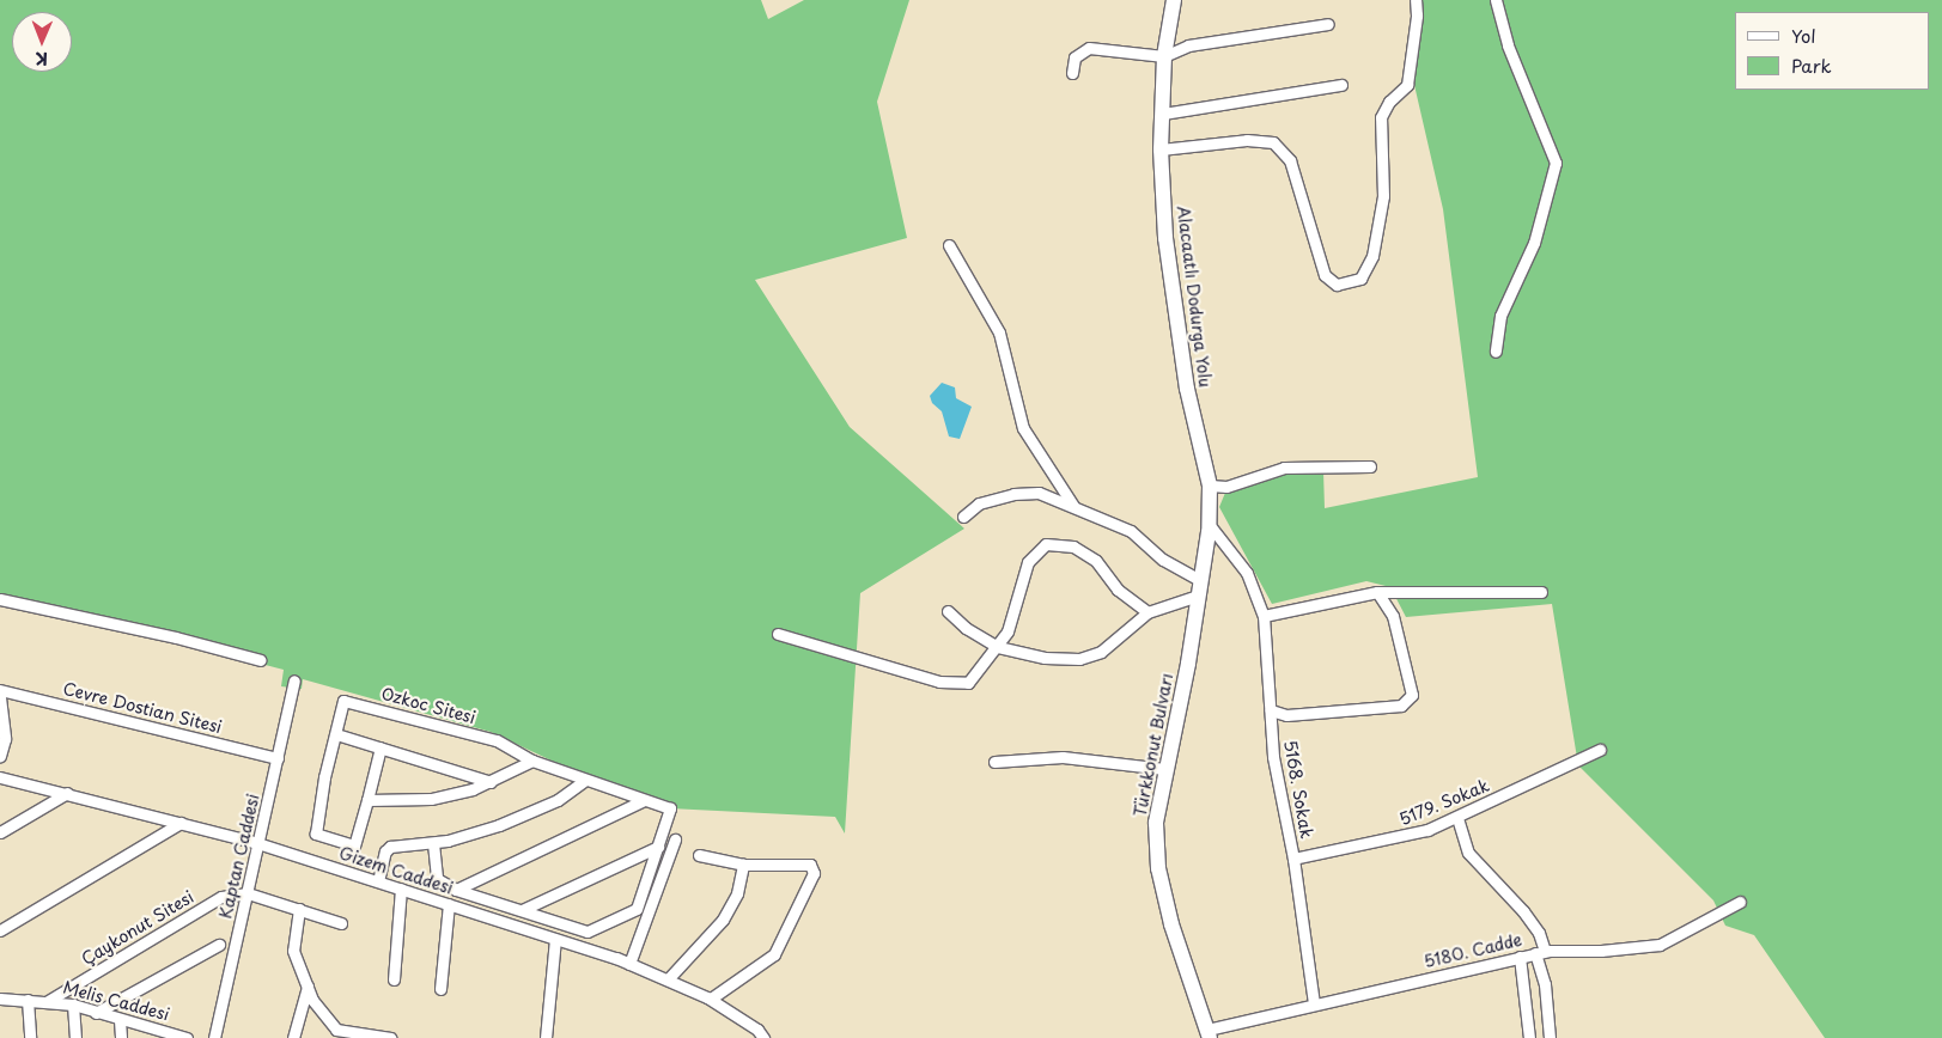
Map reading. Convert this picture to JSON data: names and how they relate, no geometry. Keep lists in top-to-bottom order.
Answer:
{
  "streets": {
    "street": [
      "Alacaatlı Dodurga Yolu",
      "Ozkoc Sitesi",
      "Cevre Dostian Sitesi",
      "Türkkonut Bulvarı",
      "5168. Sokak",
      "5179. Sokak",
      "Kaptan Caddesi",
      "Gizem Caddesi",
      "Çaykonut Sitesi",
      "5180. Cadde",
      "Melis Caddesi"
    ]
  },
  "crossings": [
    ["Alacaatlı Dodurga Yolu", "Türkkonut Bulvarı"],
    ["Alacaatlı Dodurga Yolu", "5168. Sokak"],
    ["Cevre Dostian Sitesi", "Kaptan Caddesi"],
    ["Türkkonut Bulvarı", "5168. Sokak"],
    ["Türkkonut Bulvarı", "5180. Cadde"],
    ["5168. Sokak", "5179. Sokak"],
    ["5168. Sokak", "5180. Cadde"],
    ["Kaptan Caddesi", "Gizem Caddesi"],
    ["Kaptan Caddesi", "Çaykonut Sitesi"],
    ["Çaykonut Sitesi", "Melis Caddesi"]
  ],
  "legend": ["Yol", "Park"],
  "north": "bottom"
}
